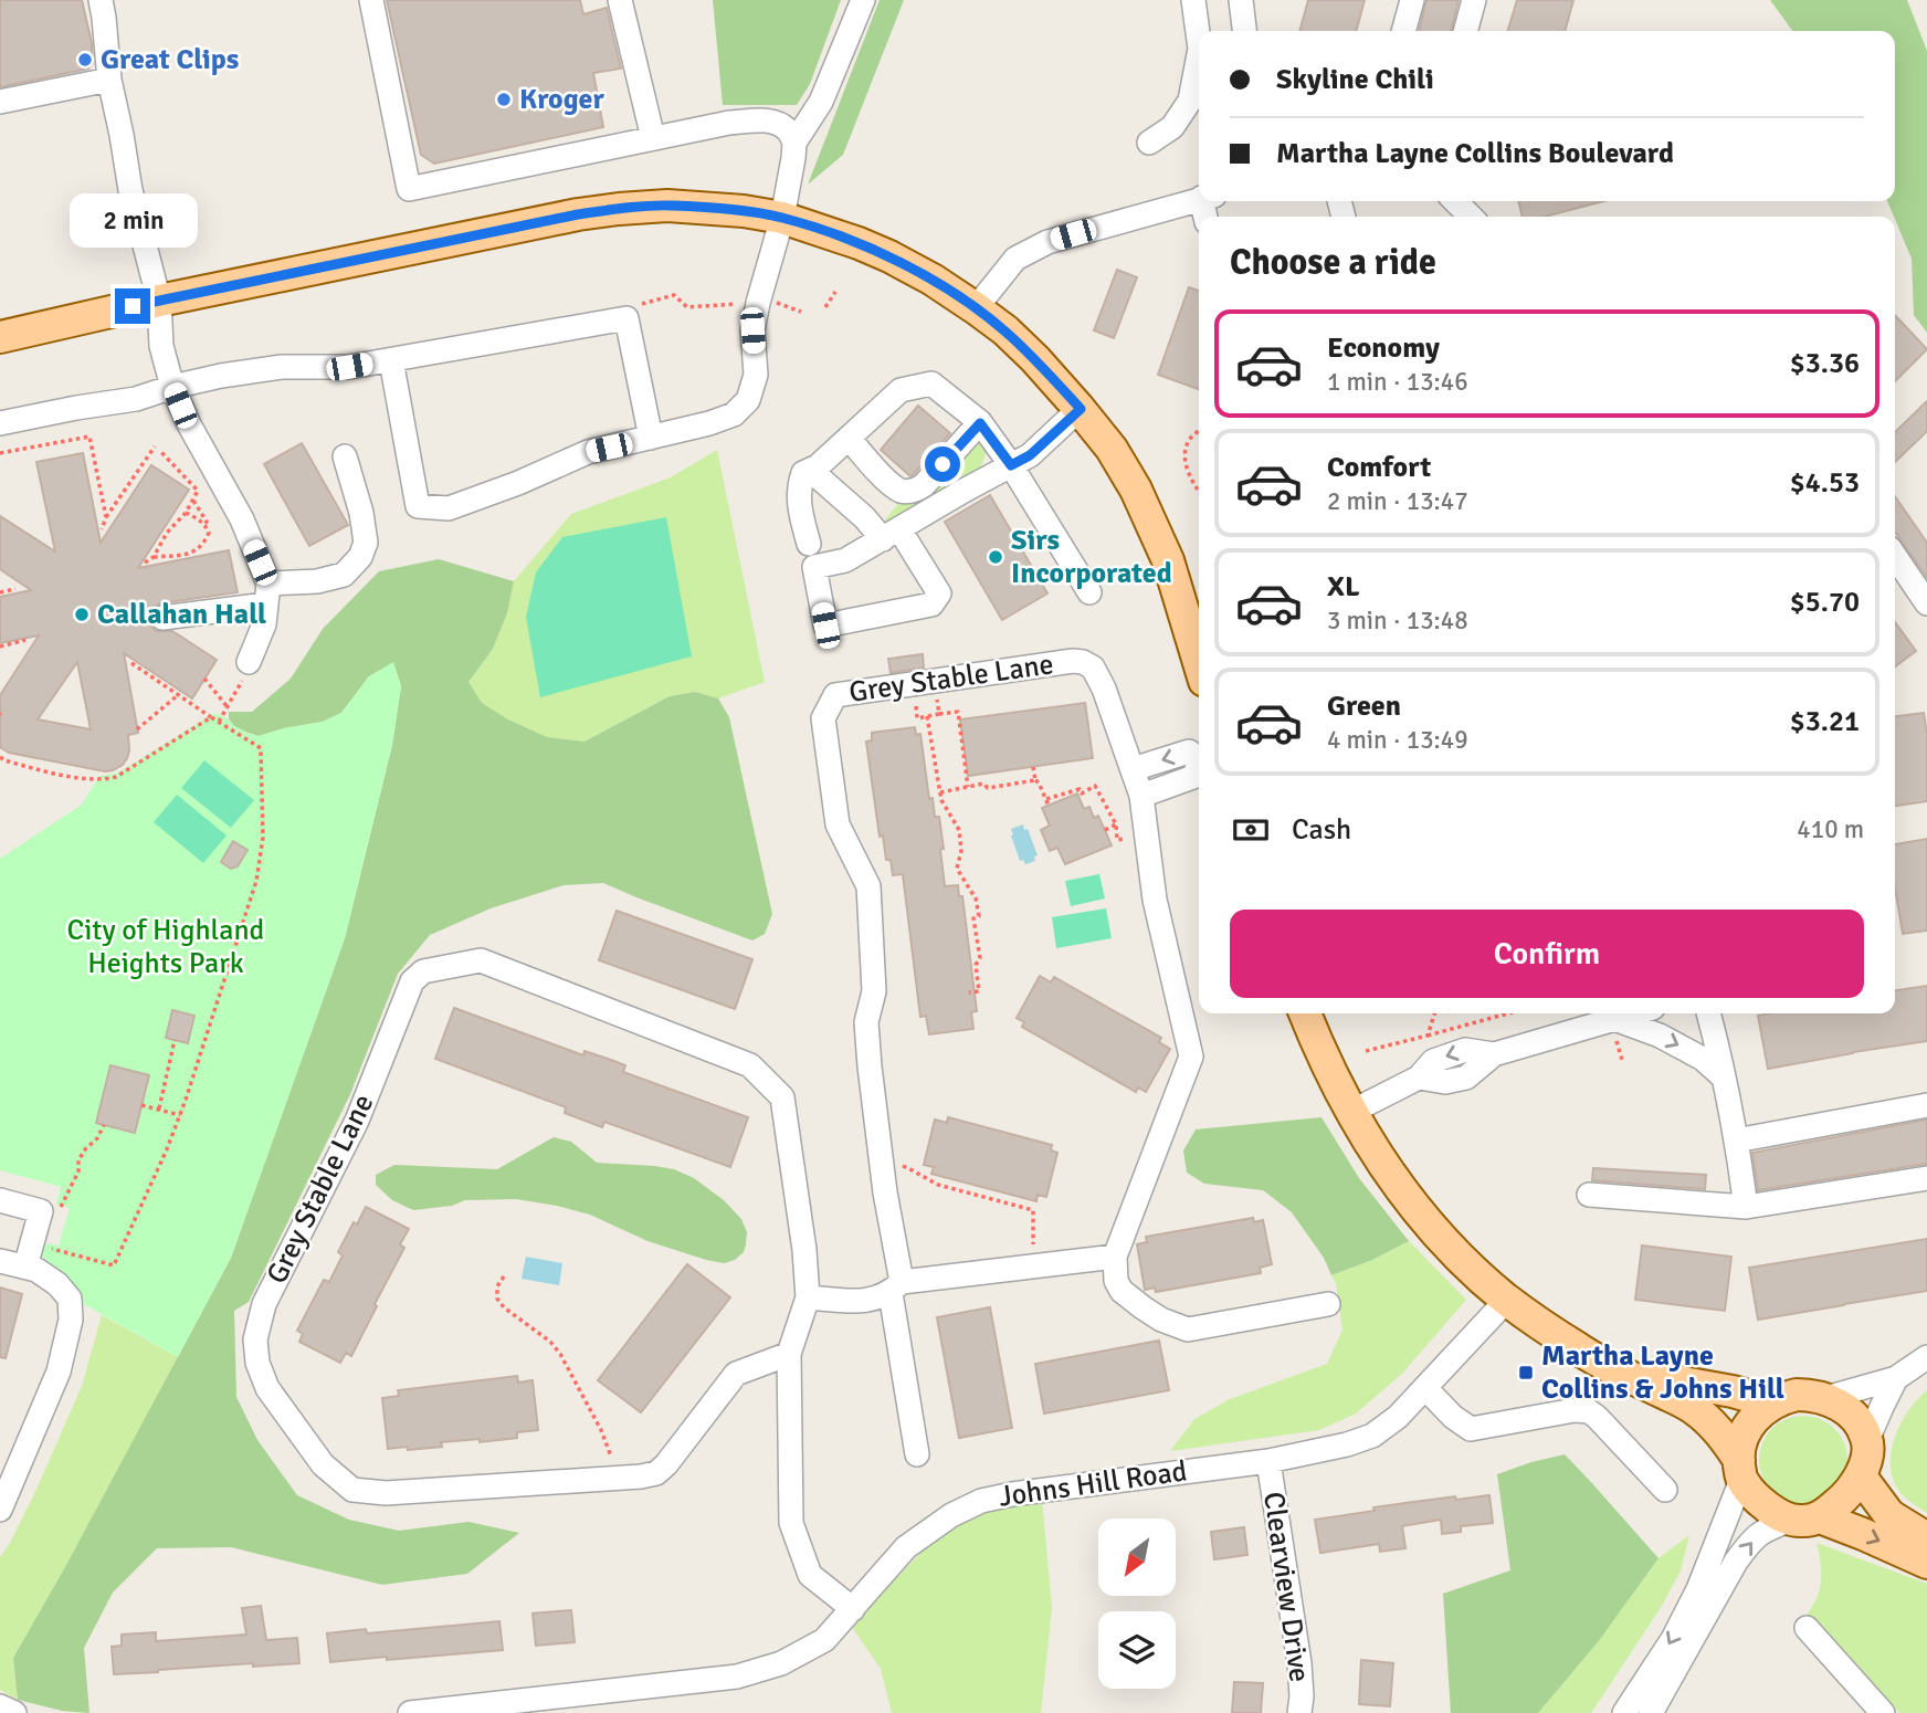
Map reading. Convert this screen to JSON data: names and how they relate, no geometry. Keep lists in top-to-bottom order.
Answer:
{
  "streets": {
    "street": ["Grey Stable Lane", "Johns Hill Road", "Clearview Drive"]
  },
  "crossings": [
    ["Grey Stable Lane", "Johns Hill Road"],
    ["Johns Hill Road", "Clearview Drive"]
  ],
  "parks": ["City of Highland Heights Park"],
  "places": {
    "other": [
      "Great Clips",
      "Kroger",
      "Sirs Incorporated",
      "Callahan Hall"
    ],
    "transit": ["Martha Layne Collins & Johns Hill"]
  },
  "north": "bottom left",
  "page": {
    "banner": ["Skyline Chili", "Martha Layne Collins Boulevard"],
    "bubble": "2 min",
    "heading": "Choose a ride",
    "list": [
      {
        "name": "Economy",
        "note": "1 min · 13:46",
        "value": "$3.36"
      },
      {
        "name": "Comfort",
        "note": "2 min · 13:47",
        "value": "$4.53"
      },
      {
        "name": "XL",
        "note": "3 min · 13:48",
        "value": "$5.70"
      },
      {
        "name": "Green",
        "note": "4 min · 13:49",
        "value": "$3.21"
      }
    ],
    "pay": ["Cash", "410 m"],
    "buttons": "Confirm"
  }
}
